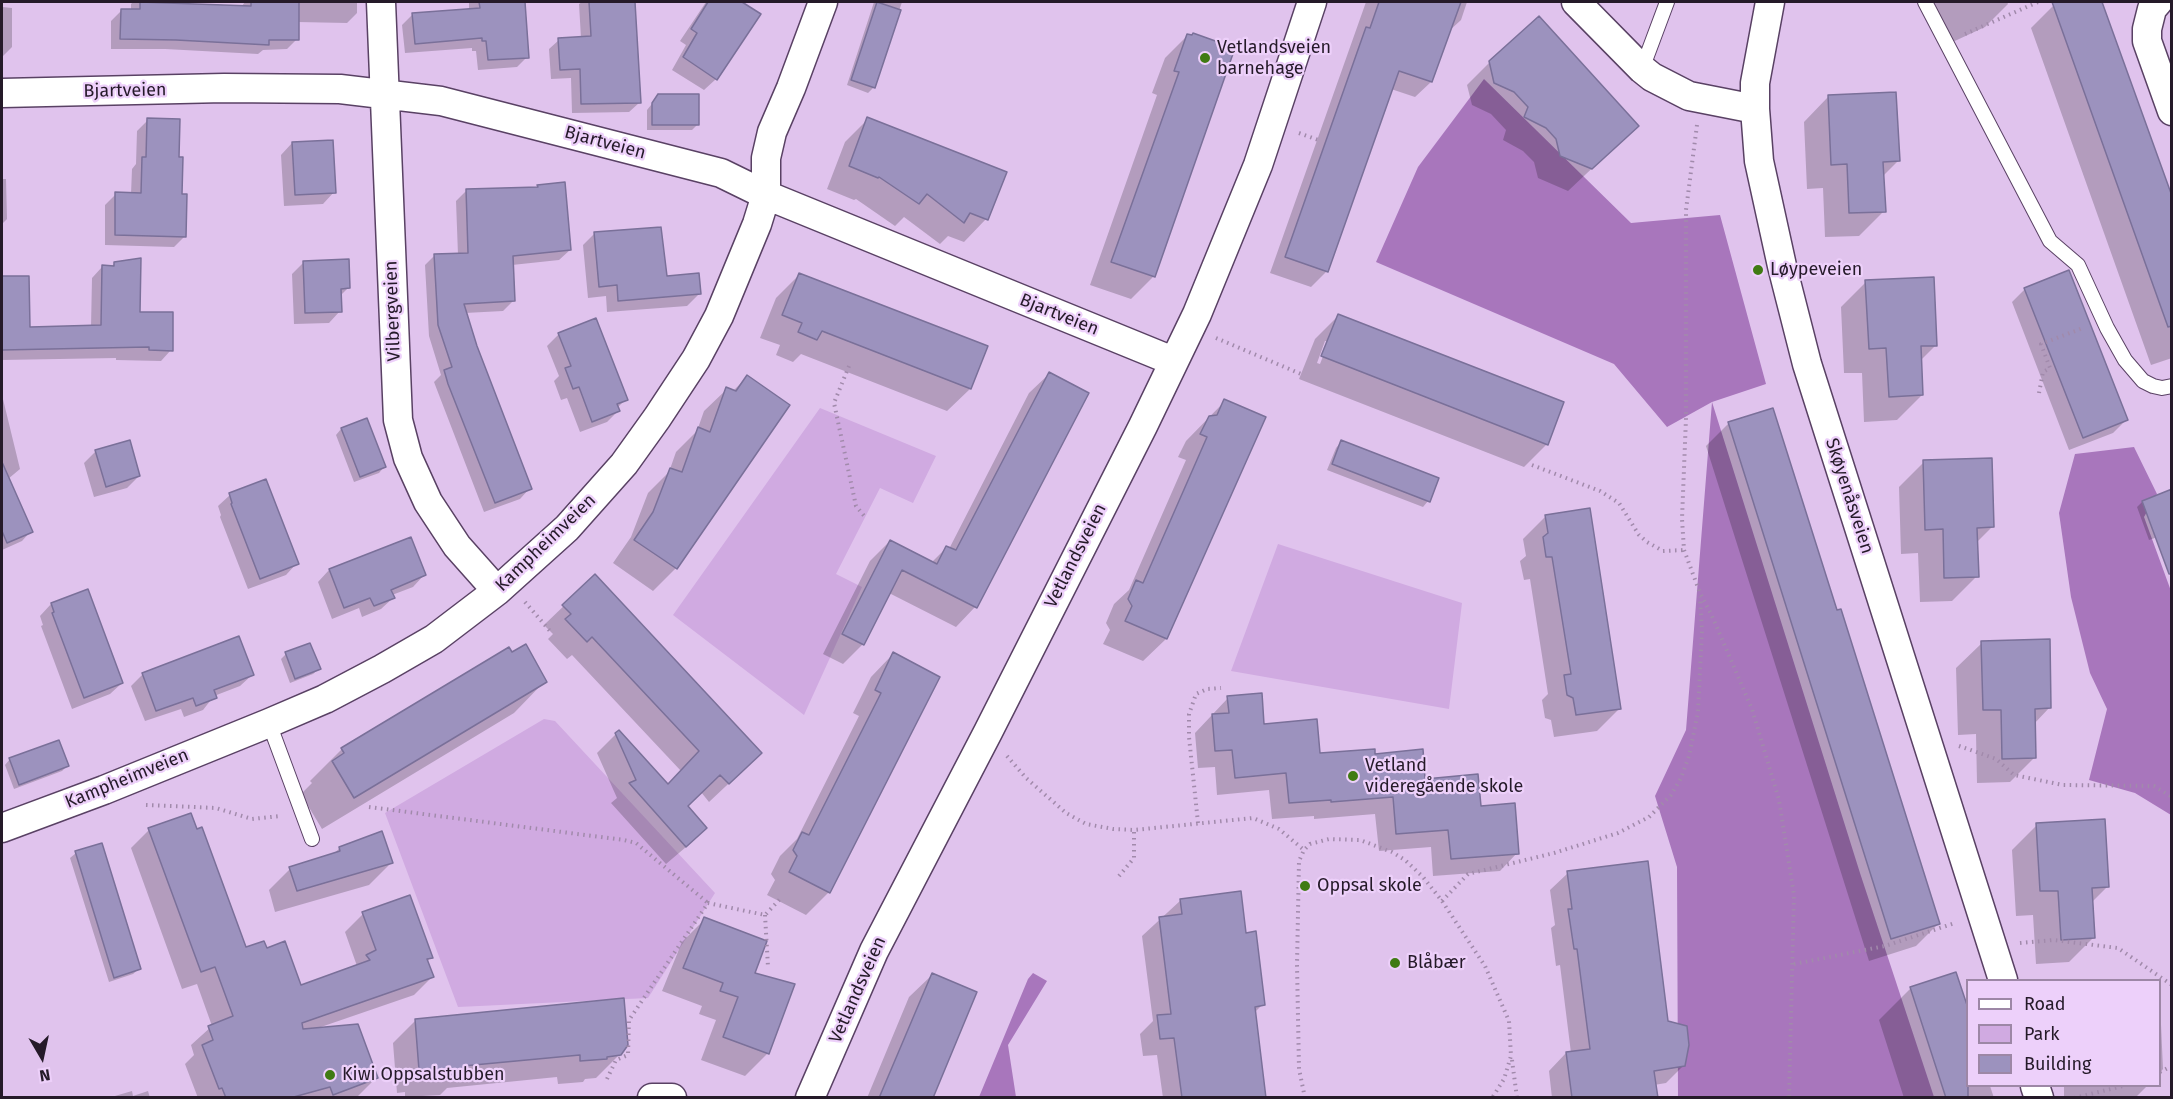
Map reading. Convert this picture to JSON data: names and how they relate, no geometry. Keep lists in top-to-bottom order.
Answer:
{
  "streets": {
    "street": [
      "Bjartveien",
      "Vilbergveien",
      "Skøyenåsveien",
      "Kampheimveien",
      "Vetlandsveien"
    ]
  },
  "crossings": [
    ["Bjartveien", "Vilbergveien"],
    ["Bjartveien", "Kampheimveien"],
    ["Bjartveien", "Vetlandsveien"],
    ["Vilbergveien", "Kampheimveien"]
  ],
  "places": [
    "Vetlandsveien barnehage",
    "Løypeveien",
    "Vetland videregående skole",
    "Oppsal skole",
    "Blåbær",
    "Kiwi Oppsalstubben"
  ],
  "legend": ["Road", "Park", "Building"],
  "north": "bottom"
}
